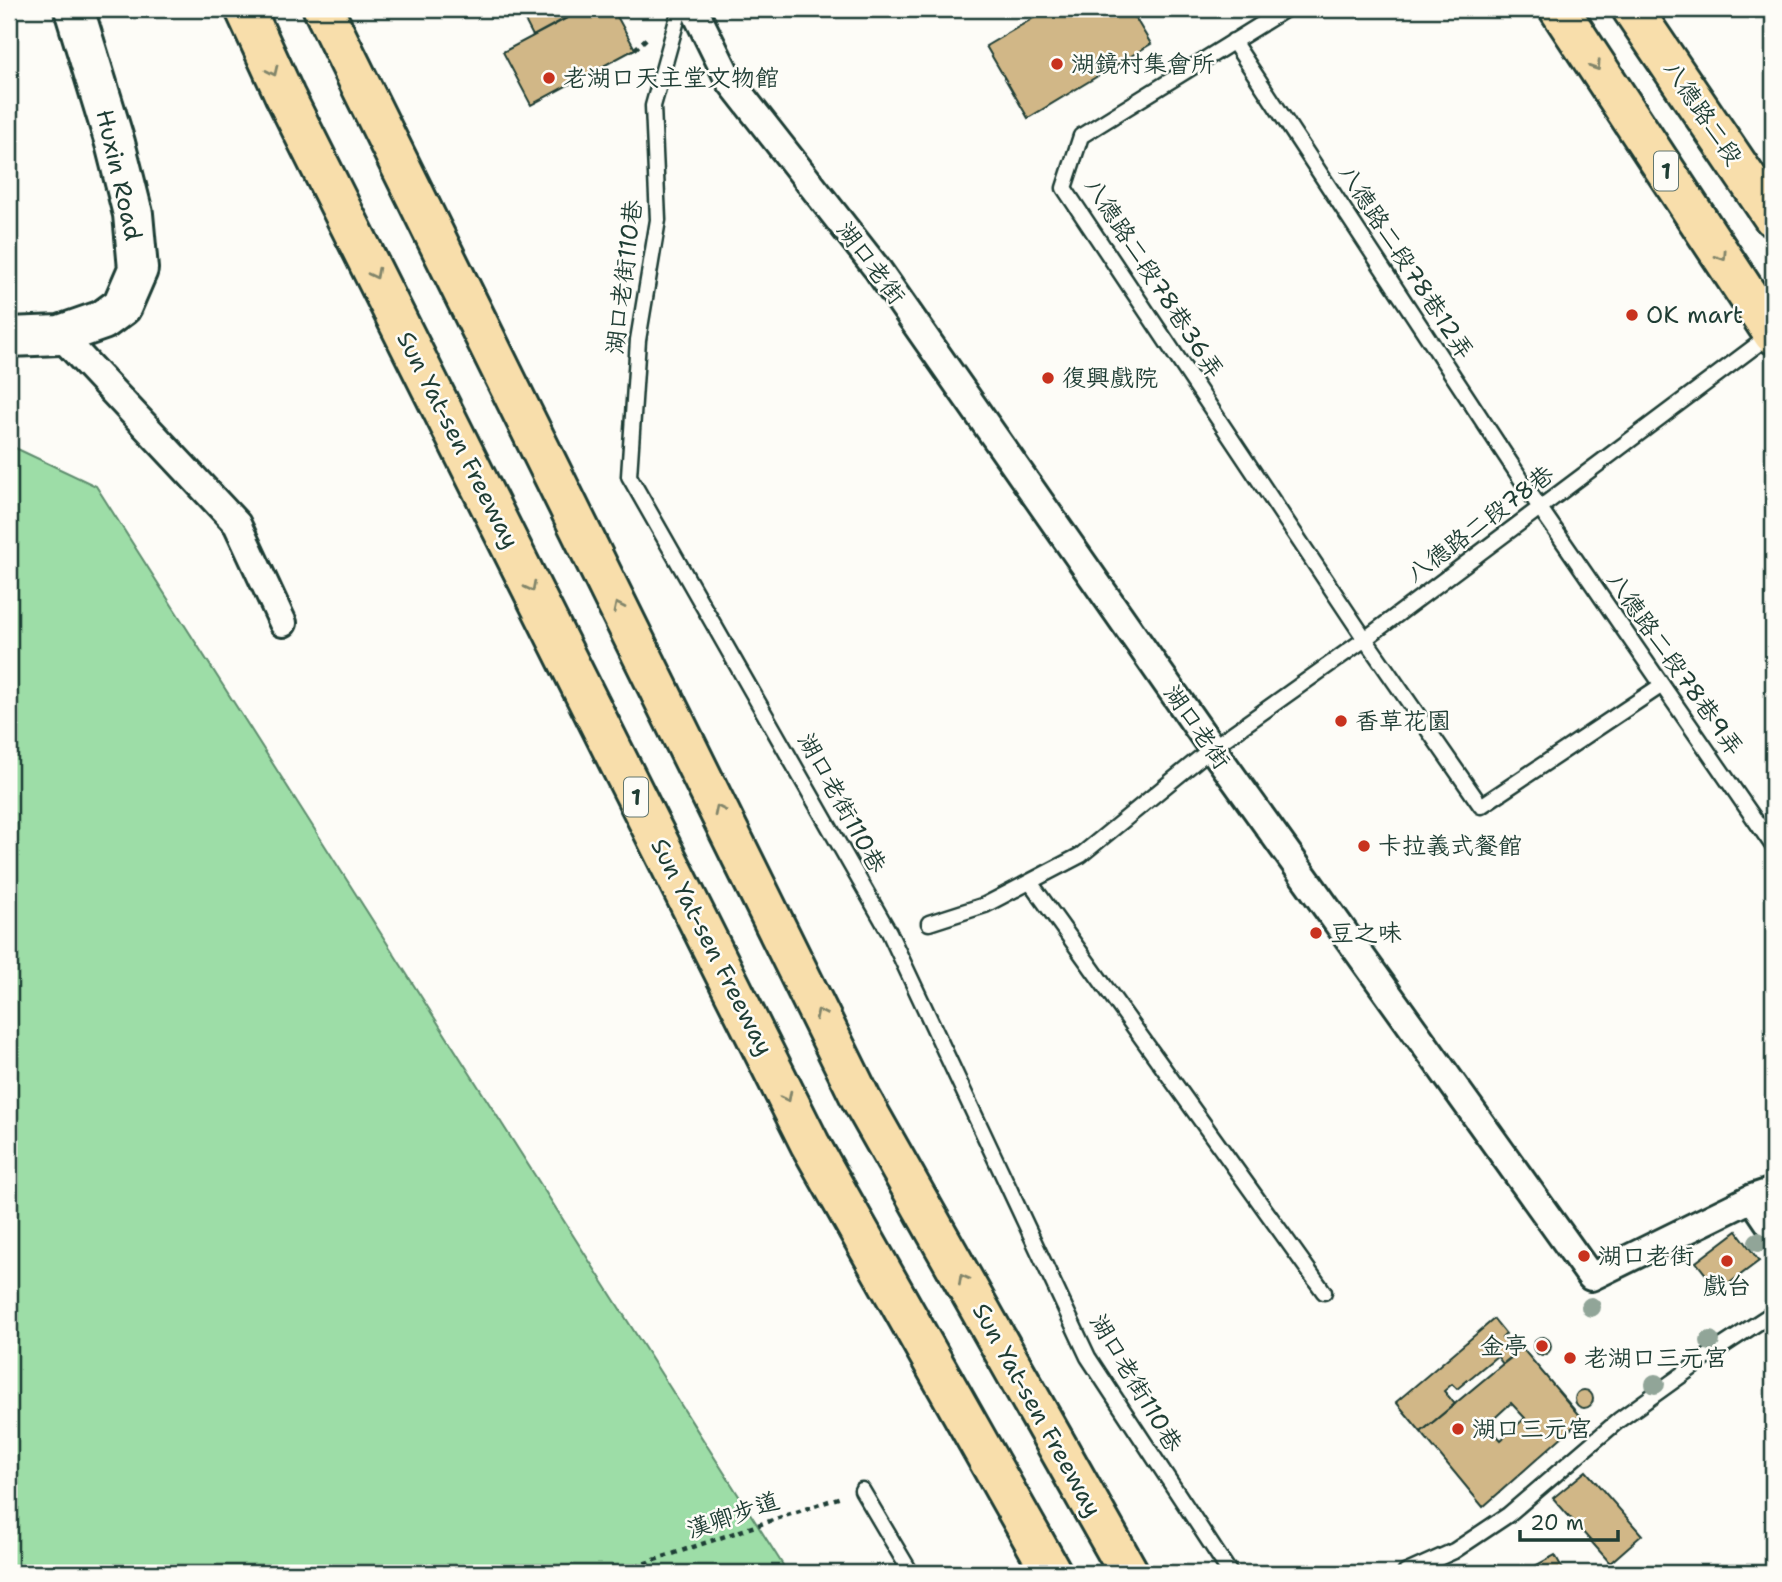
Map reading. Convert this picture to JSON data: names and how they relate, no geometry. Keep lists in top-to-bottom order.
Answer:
{
  "streets": {
    "main road": ["八德路二段", "1", "Sun Yat-sen Freeway"],
    "street": ["Huxin Road", "湖口老街"],
    "lane": [
      "八德路二段78巷12弄",
      "湖口老街110巷",
      "八德路二段78巷36弄",
      "八德路二段78巷",
      "八德路二段78巷9弄"
    ],
    "path": ["漢卿步道"]
  },
  "crossings": [
    ["1", "八德路二段78巷"],
    ["八德路二段78巷12弄", "八德路二段78巷36弄"],
    ["八德路二段78巷12弄", "八德路二段78巷"],
    ["八德路二段78巷12弄", "八德路二段78巷9弄"],
    ["湖口老街", "八德路二段78巷"],
    ["八德路二段78巷36弄", "八德路二段78巷"],
    ["八德路二段78巷", "八德路二段78巷9弄"]
  ],
  "places": [
    "湖鏡村集會所",
    "老湖口天主堂文物館",
    "OK mart",
    "復興戲院",
    "香草花園",
    "卡拉義式餐館",
    "豆之味",
    "湖口老街",
    "戲台",
    "金亭",
    "老湖口三元宮",
    "湖口三元宮"
  ],
  "scale_bar": "20 m"
}
